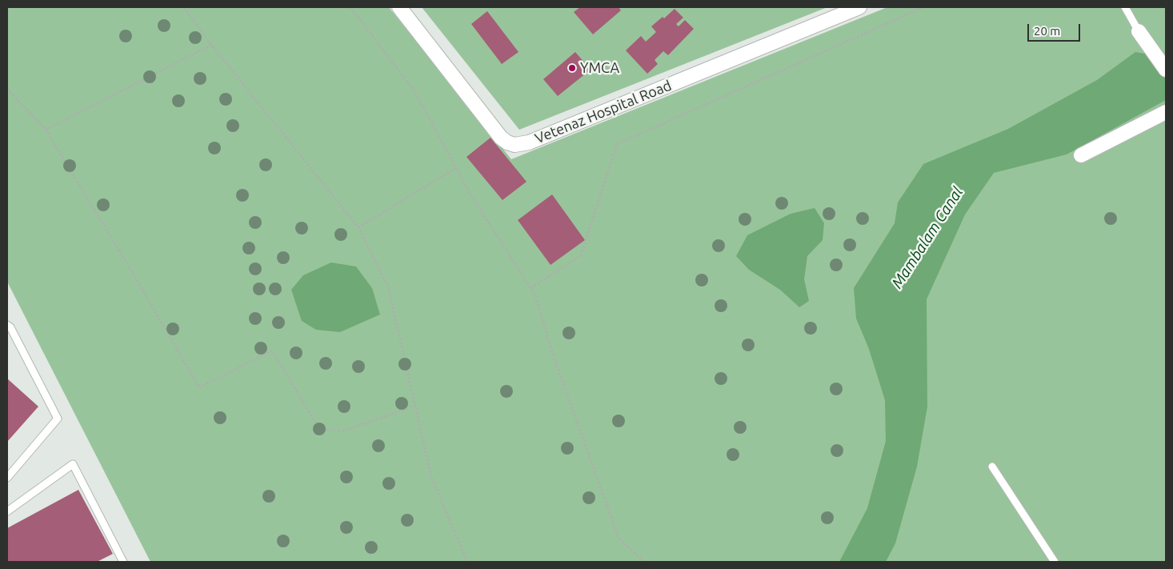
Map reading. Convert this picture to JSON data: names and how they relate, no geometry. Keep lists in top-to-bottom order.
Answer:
{
  "streets": {
    "street": ["Vetenaz Hospital Road"]
  },
  "water": ["Mambalam Canal"],
  "places": ["YMCA"],
  "scale_bar": "20 m"
}
